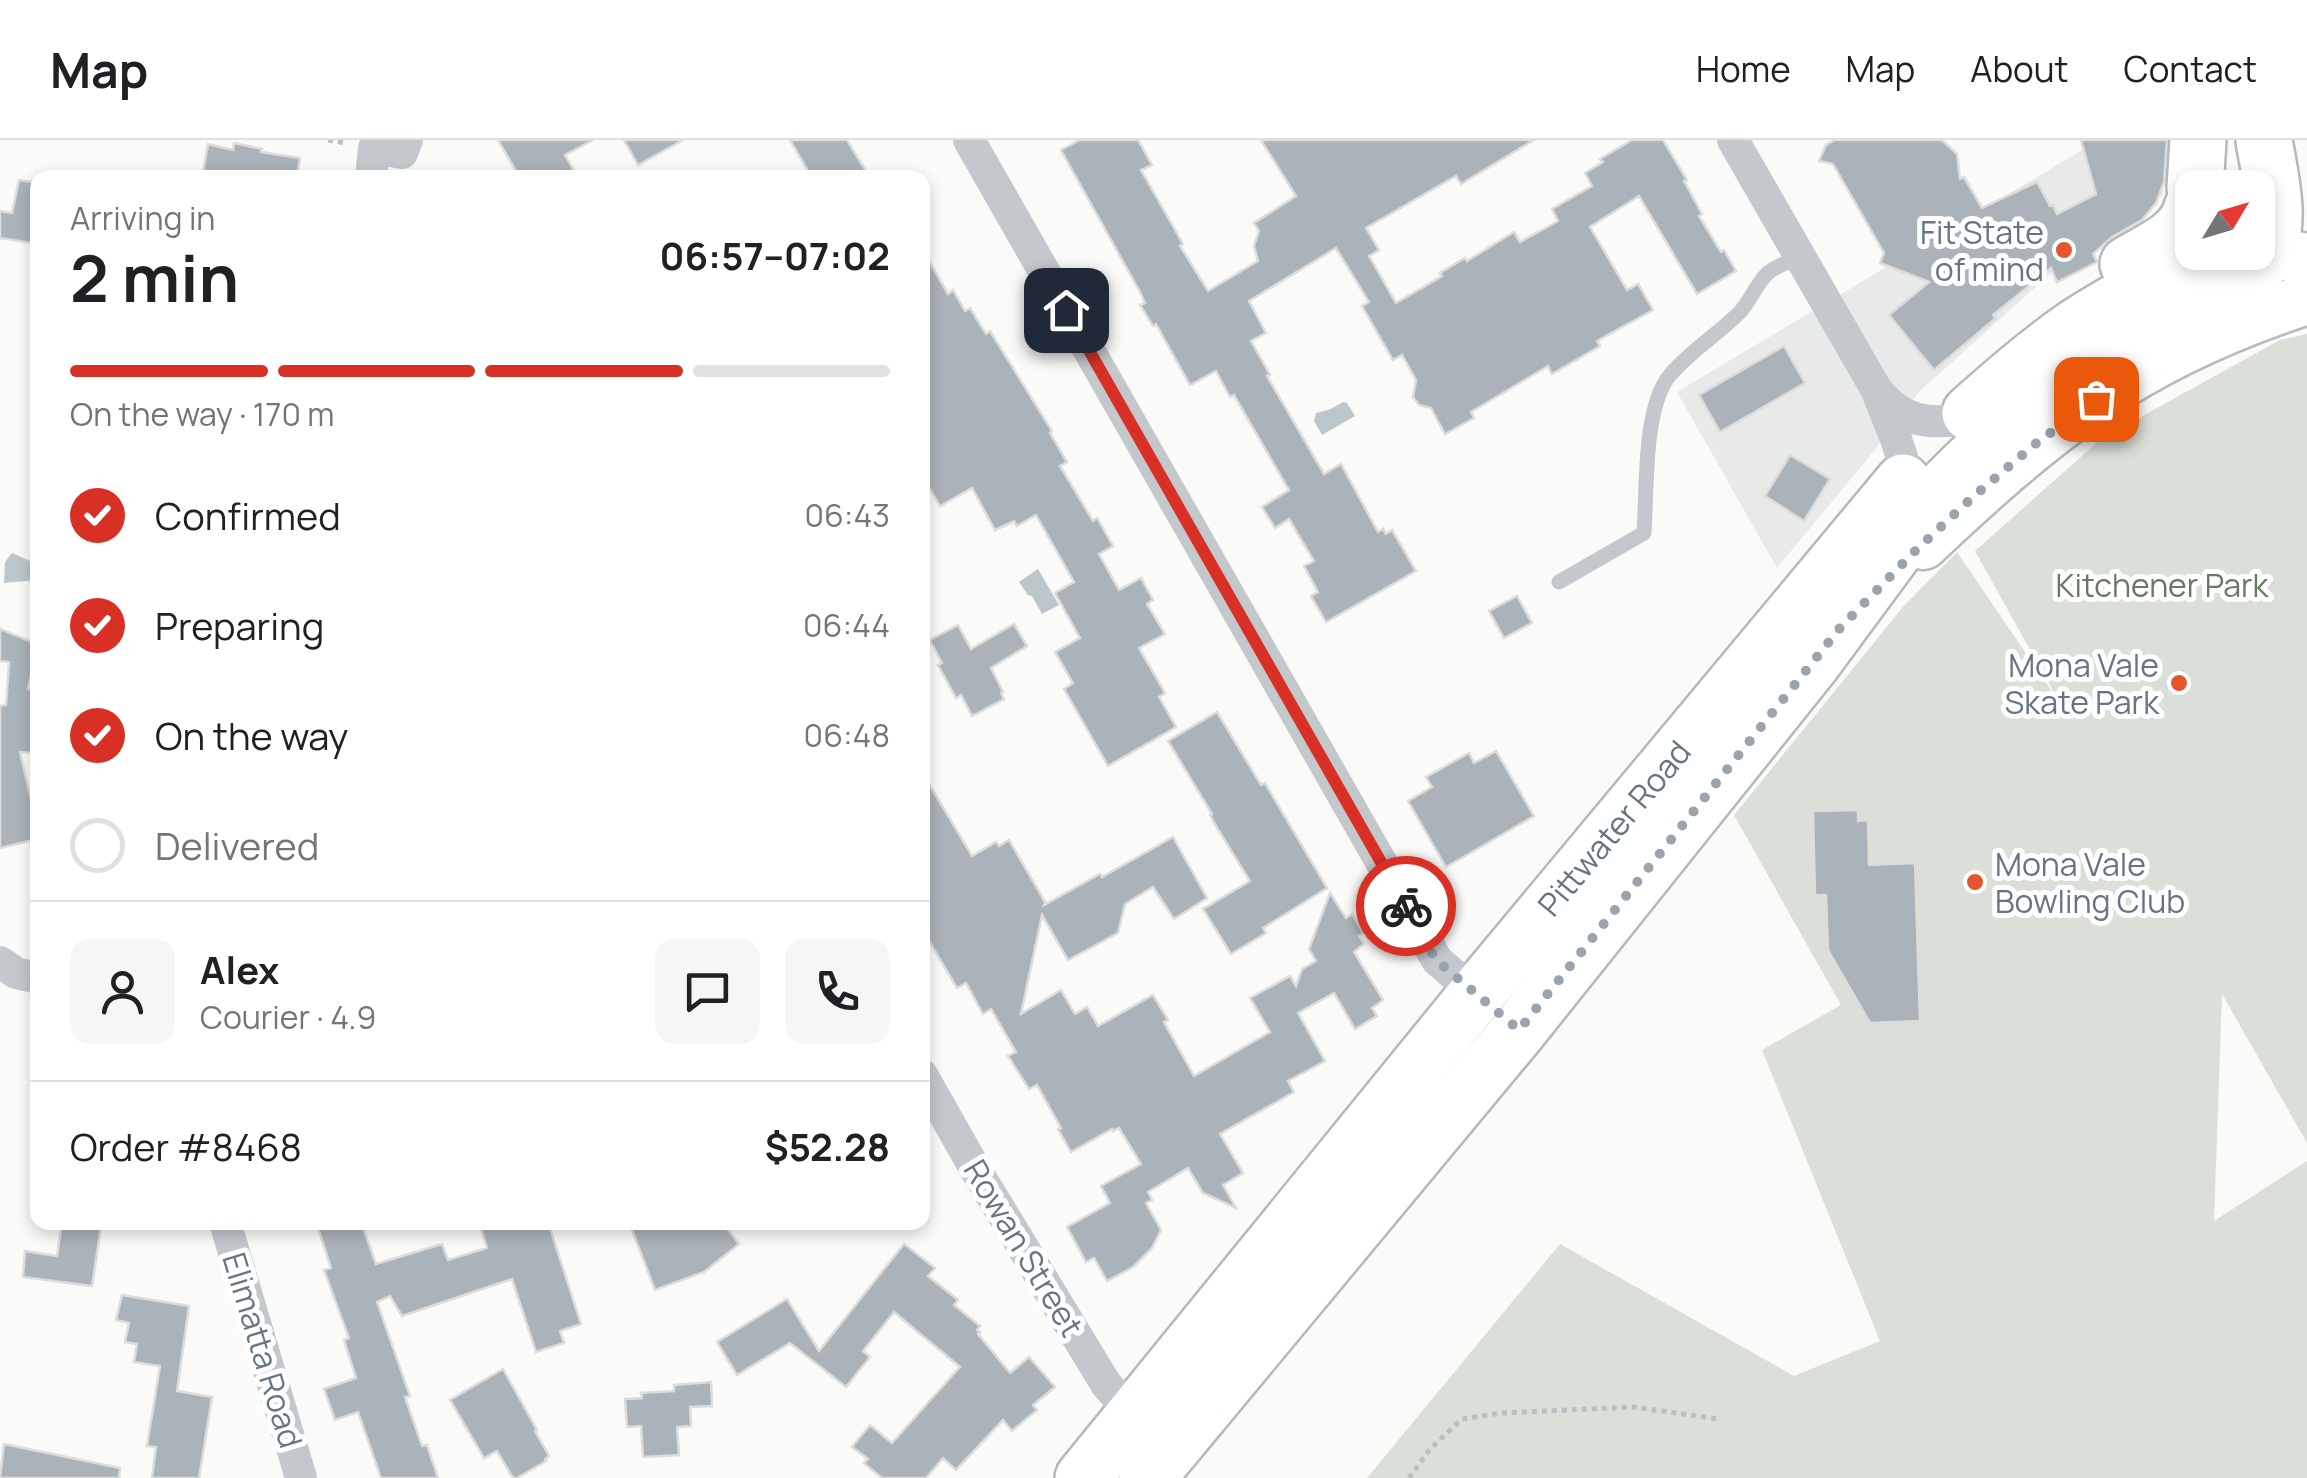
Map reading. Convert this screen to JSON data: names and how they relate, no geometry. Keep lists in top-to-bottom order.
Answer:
{
  "streets": {
    "highway": ["Pittwater Road"],
    "street": ["Rowan Street", "Elimatta Road"]
  },
  "crossings": [
    ["Pittwater Road", "Rowan Street"]
  ],
  "parks": ["Kitchener Park"],
  "places": ["Fit State of mind", "Mona Vale Skate Park", "Mona Vale Bowling Club"],
  "north": "top right",
  "page": {
    "header": "Map",
    "nav": [
      "Home",
      "Map",
      "About",
      "Contact"
    ],
    "heading": ["2 min", "Arriving in", "06:57–07:02"],
    "panel": [
      "Alex",
      "Courier · 4.9",
      "Order #8468",
      "$52.28"
    ],
    "bar": "On the way · 170 m",
    "list": [
      ["Confirmed", "06:43"],
      ["Preparing", "06:44"],
      ["On the way", "06:48"],
      "Delivered"
    ]
  }
}
